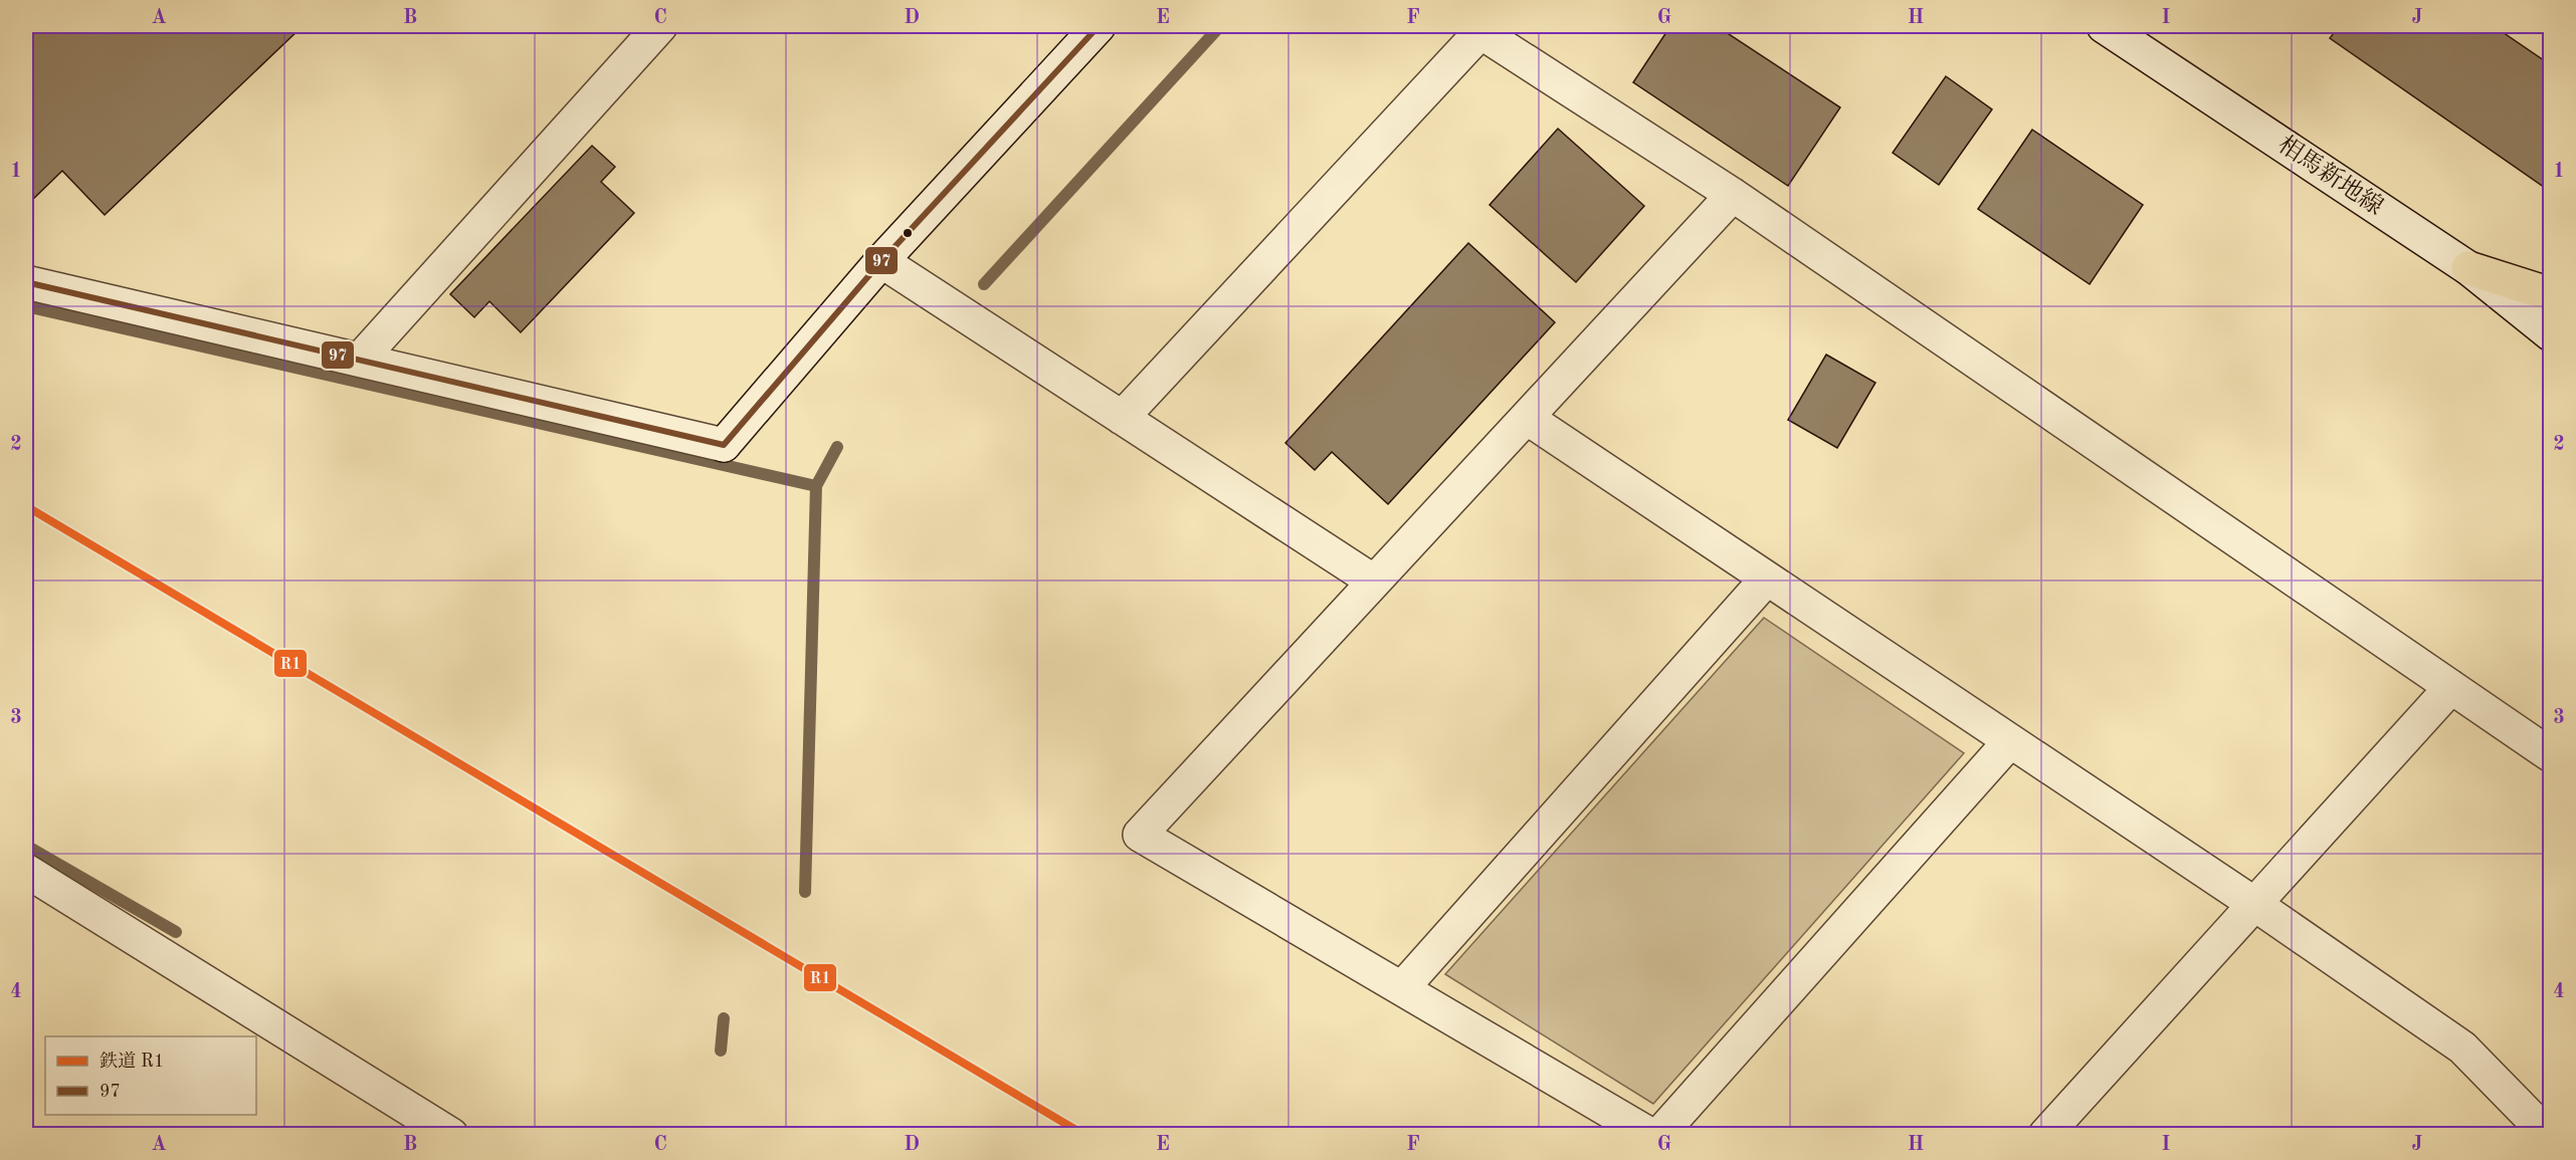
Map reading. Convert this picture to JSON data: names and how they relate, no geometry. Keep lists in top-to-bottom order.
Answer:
{
  "streets": {
    "street": ["相馬新地線"]
  },
  "lines": ["transit line 97", "rail line R1"],
  "legend": ["鉄道 R1", "97"],
  "grid": {
    "columns": [
      "A",
      "B",
      "C",
      "D",
      "E",
      "F",
      "G",
      "H",
      "I",
      "J"
    ],
    "rows": [
      "1",
      "2",
      "3",
      "4"
    ]
  }
}
